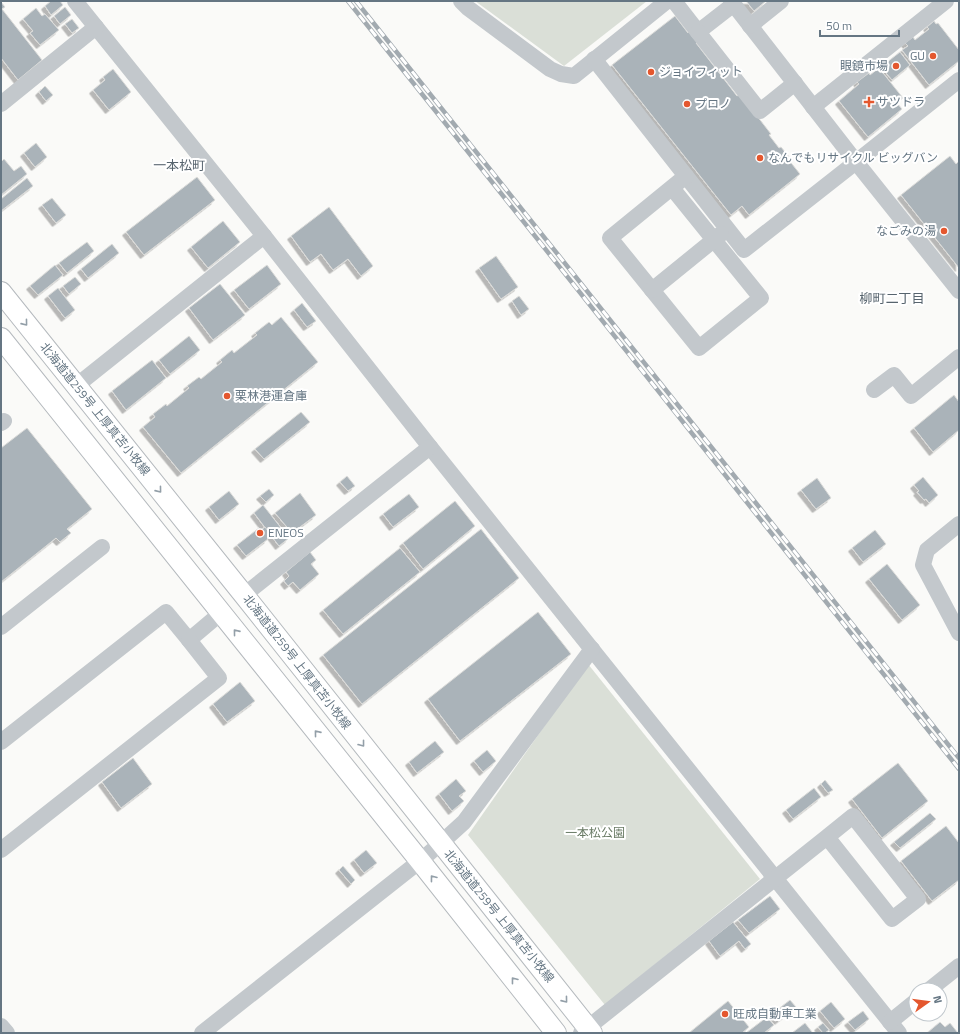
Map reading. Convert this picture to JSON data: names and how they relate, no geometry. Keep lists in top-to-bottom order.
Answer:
{
  "streets": {
    "main road": ["北海道道259号 上厚真苫小牧線"]
  },
  "districts": ["一本松町", "柳町二丁目"],
  "parks": ["一本松公園"],
  "places": {
    "other": [
      "GU",
      "眼鏡市場",
      "ジョイフィット",
      "プロノ",
      "なんでもリサイクル ビッグバン",
      "なごみの湯",
      "栗林港運倉庫",
      "ENEOS",
      "旺成自動車工業"
    ],
    "health": ["サツドラ"]
  },
  "scale_bar": "50 m",
  "north": "right"
}
